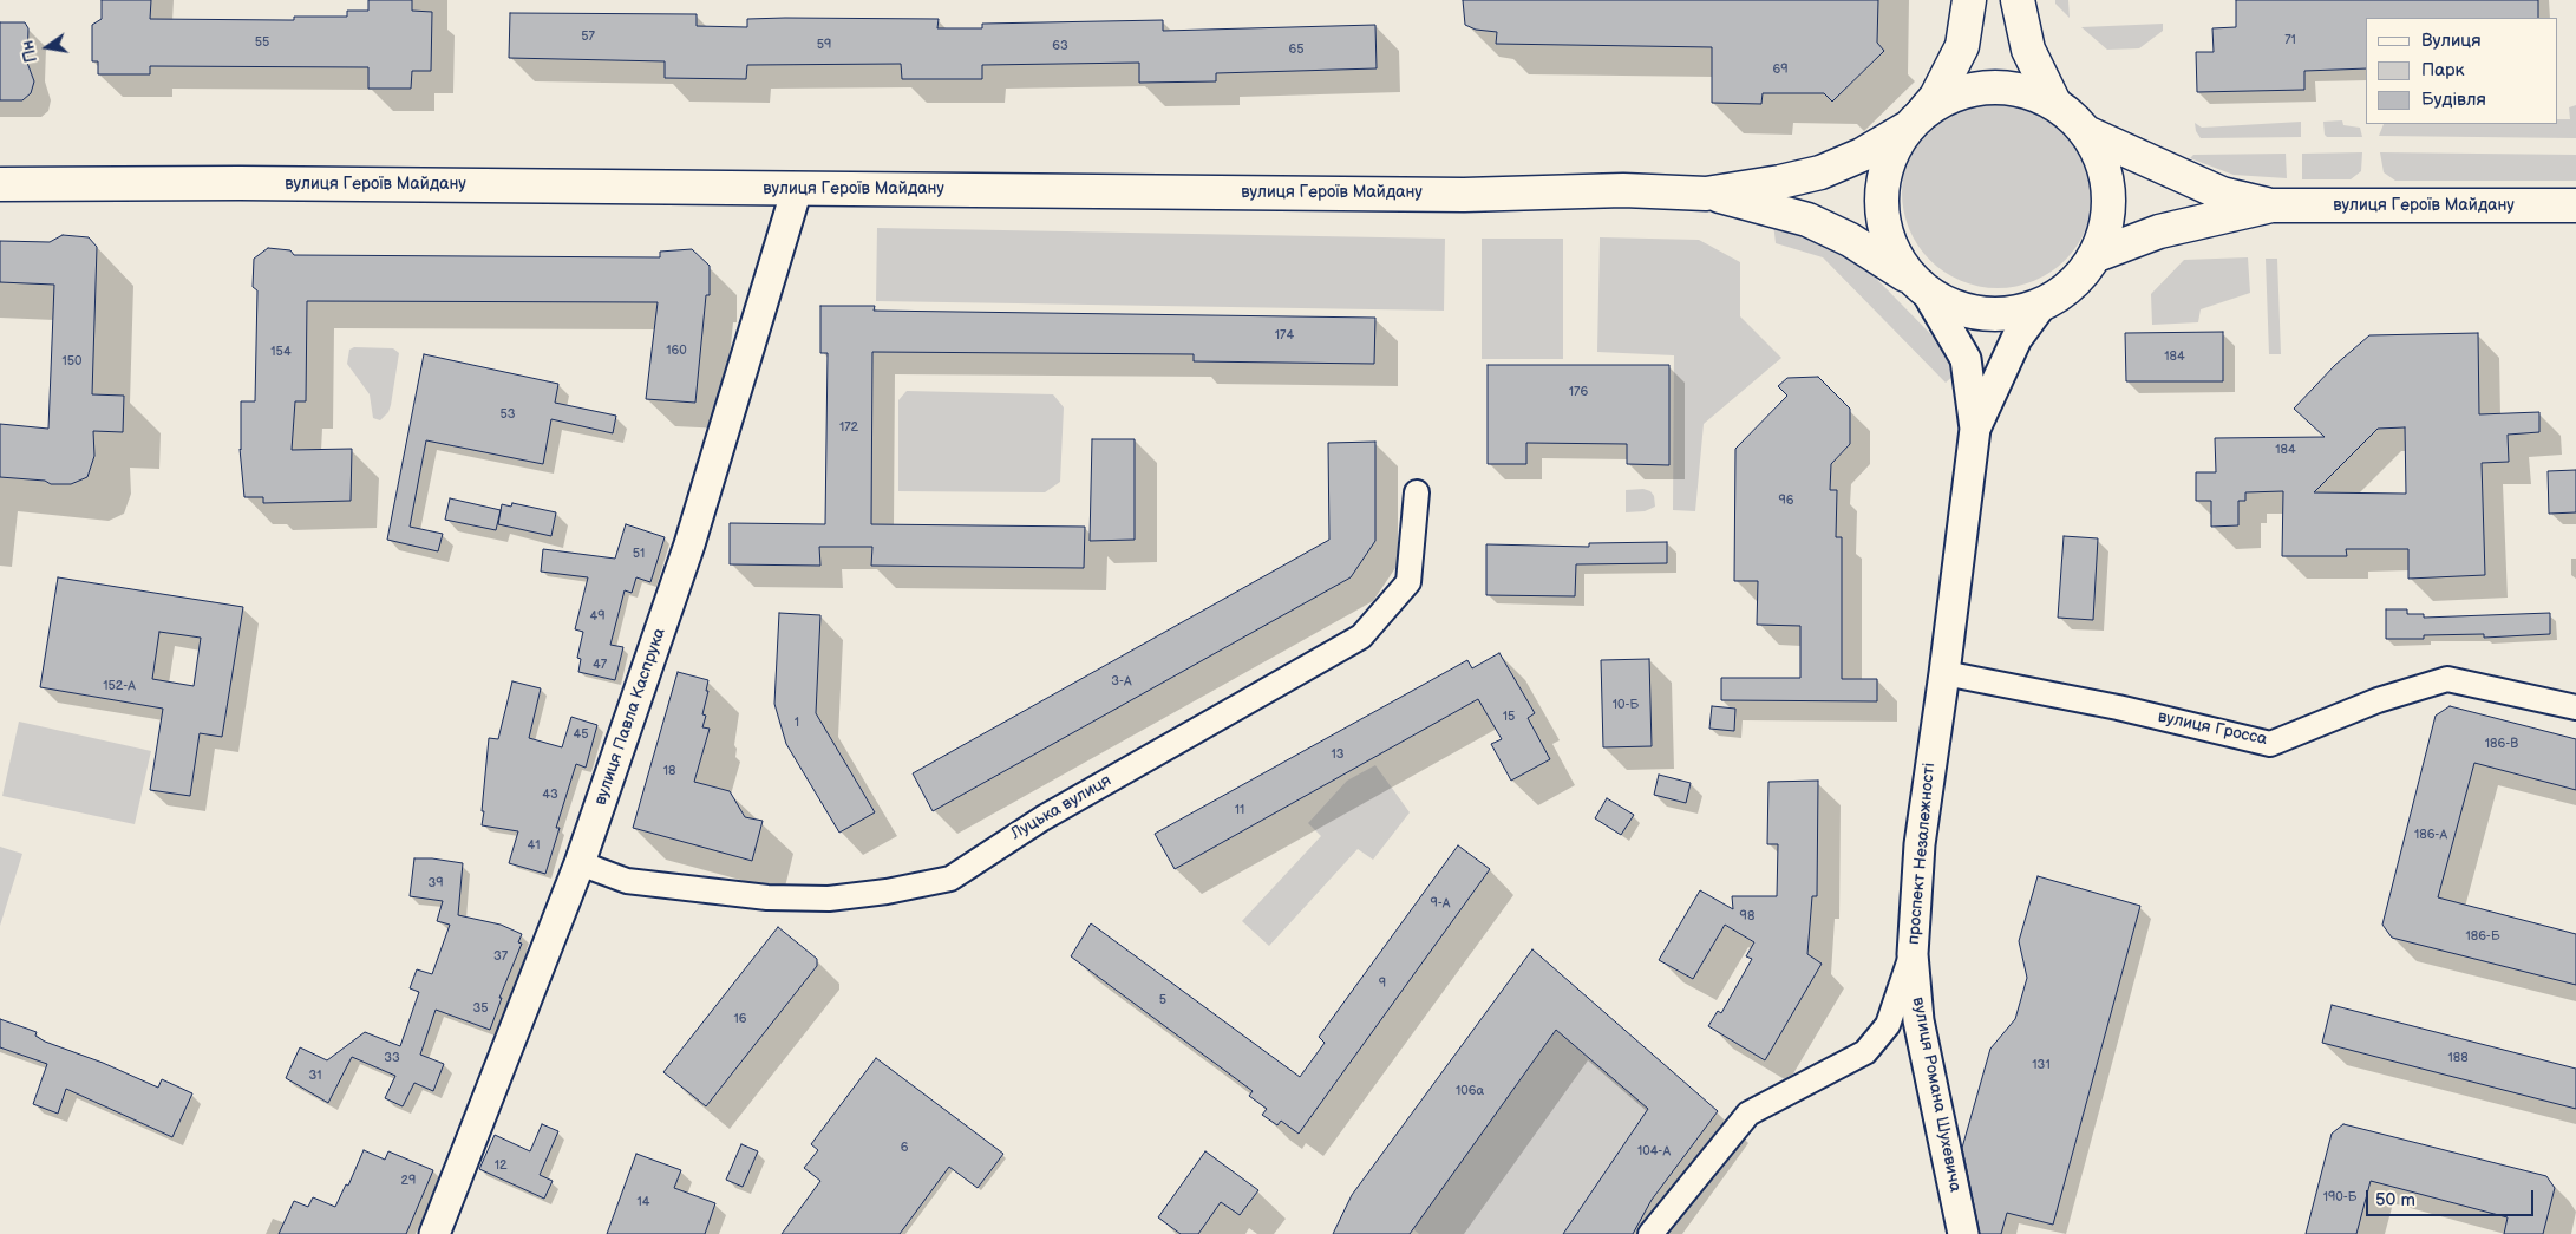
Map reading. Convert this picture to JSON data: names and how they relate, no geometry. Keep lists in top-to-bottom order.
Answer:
{
  "streets": {
    "main road": ["вулиця Героїв Майдану"],
    "street": [
      "вулиця Павла Каспрука",
      "вулиця Гросса",
      "Луцька вулиця",
      "проспект Незалежності",
      "вулиця Романа Шухевича"
    ]
  },
  "crossings": [
    ["вулиця Героїв Майдану", "вулиця Павла Каспрука"],
    ["вулиця Павла Каспрука", "Луцька вулиця"],
    ["вулиця Гросса", "проспект Незалежності"],
    ["проспект Незалежності", "вулиця Романа Шухевича"]
  ],
  "house_numbers": [
    "57",
    "71",
    "55",
    "59",
    "63",
    "65",
    "69",
    "174",
    "160",
    "154",
    "184",
    "150",
    "176",
    "53",
    "172",
    "184",
    "96",
    "51",
    "49",
    "47",
    "3-А",
    "152-А",
    "10-Б",
    "15",
    "1",
    "45",
    "186-В",
    "13",
    "18",
    "43",
    "11",
    "186-А",
    "41",
    "39",
    "9-А",
    "98",
    "186-Б",
    "37",
    "9",
    "5",
    "35",
    "16",
    "33",
    "188",
    "131",
    "31",
    "106а",
    "6",
    "104-А",
    "12",
    "29",
    "190-Б",
    "14"
  ],
  "legend": ["Вулиця", "Парк", "Будівля"],
  "scale_bar": "50 m",
  "north": "left"
}
